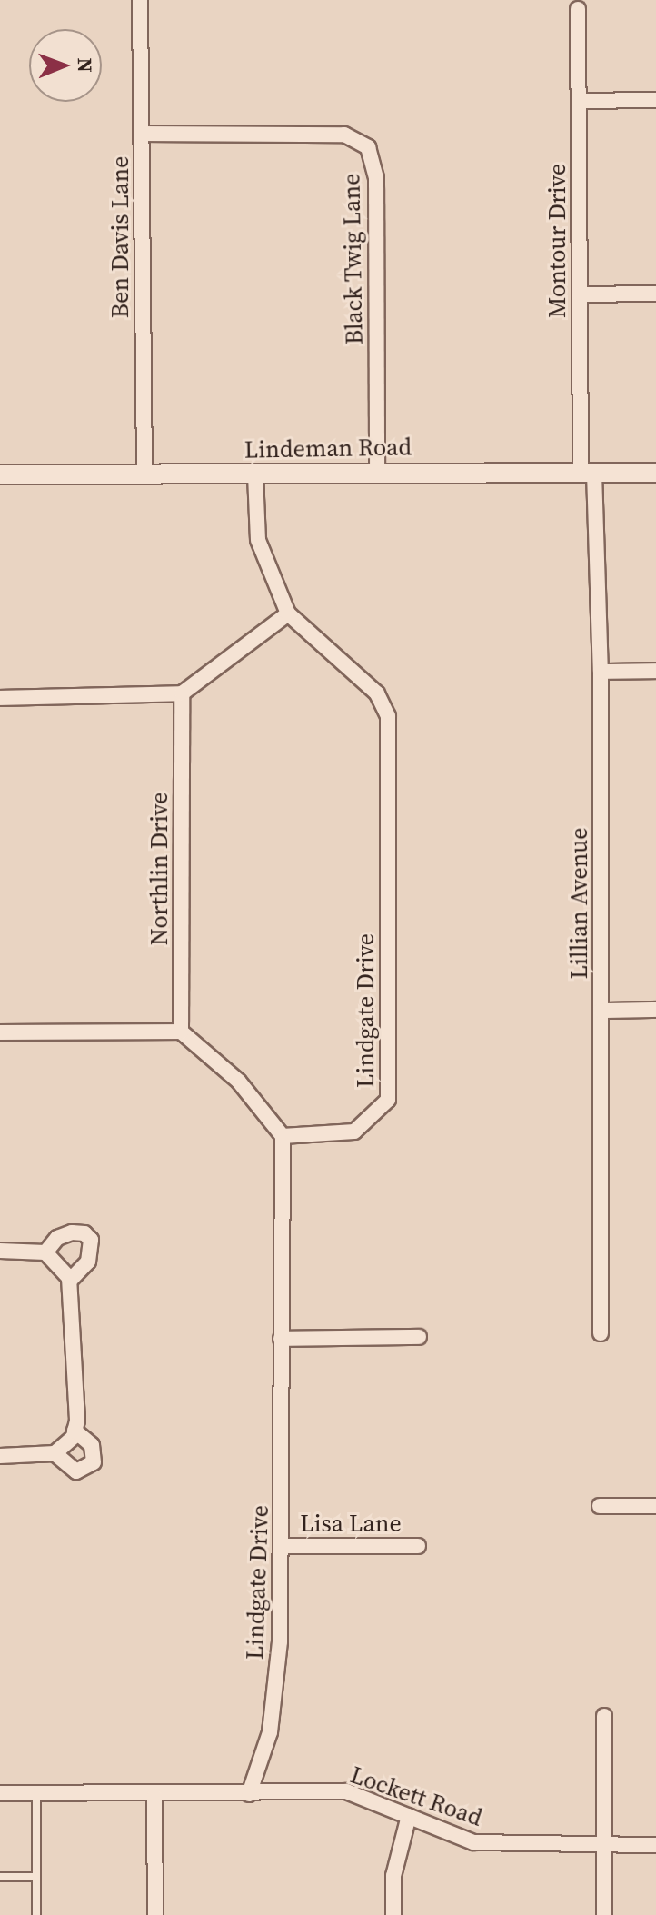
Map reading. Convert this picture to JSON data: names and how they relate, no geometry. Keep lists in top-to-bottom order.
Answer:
{
  "streets": {
    "street": [
      "Ben Davis Lane",
      "Montour Drive",
      "Black Twig Lane",
      "Lindeman Road",
      "Northlin Drive",
      "Lillian Avenue",
      "Lindgate Drive",
      "Lisa Lane",
      "Lockett Road"
    ]
  },
  "crossings": [
    ["Ben Davis Lane", "Black Twig Lane"],
    ["Ben Davis Lane", "Lindeman Road"],
    ["Montour Drive", "Lindeman Road"],
    ["Montour Drive", "Lillian Avenue"],
    ["Black Twig Lane", "Lindeman Road"],
    ["Lindeman Road", "Lillian Avenue"],
    ["Lindeman Road", "Lindgate Drive"],
    ["Lindgate Drive", "Lisa Lane"],
    ["Lindgate Drive", "Lockett Road"]
  ],
  "north": "right"
}
